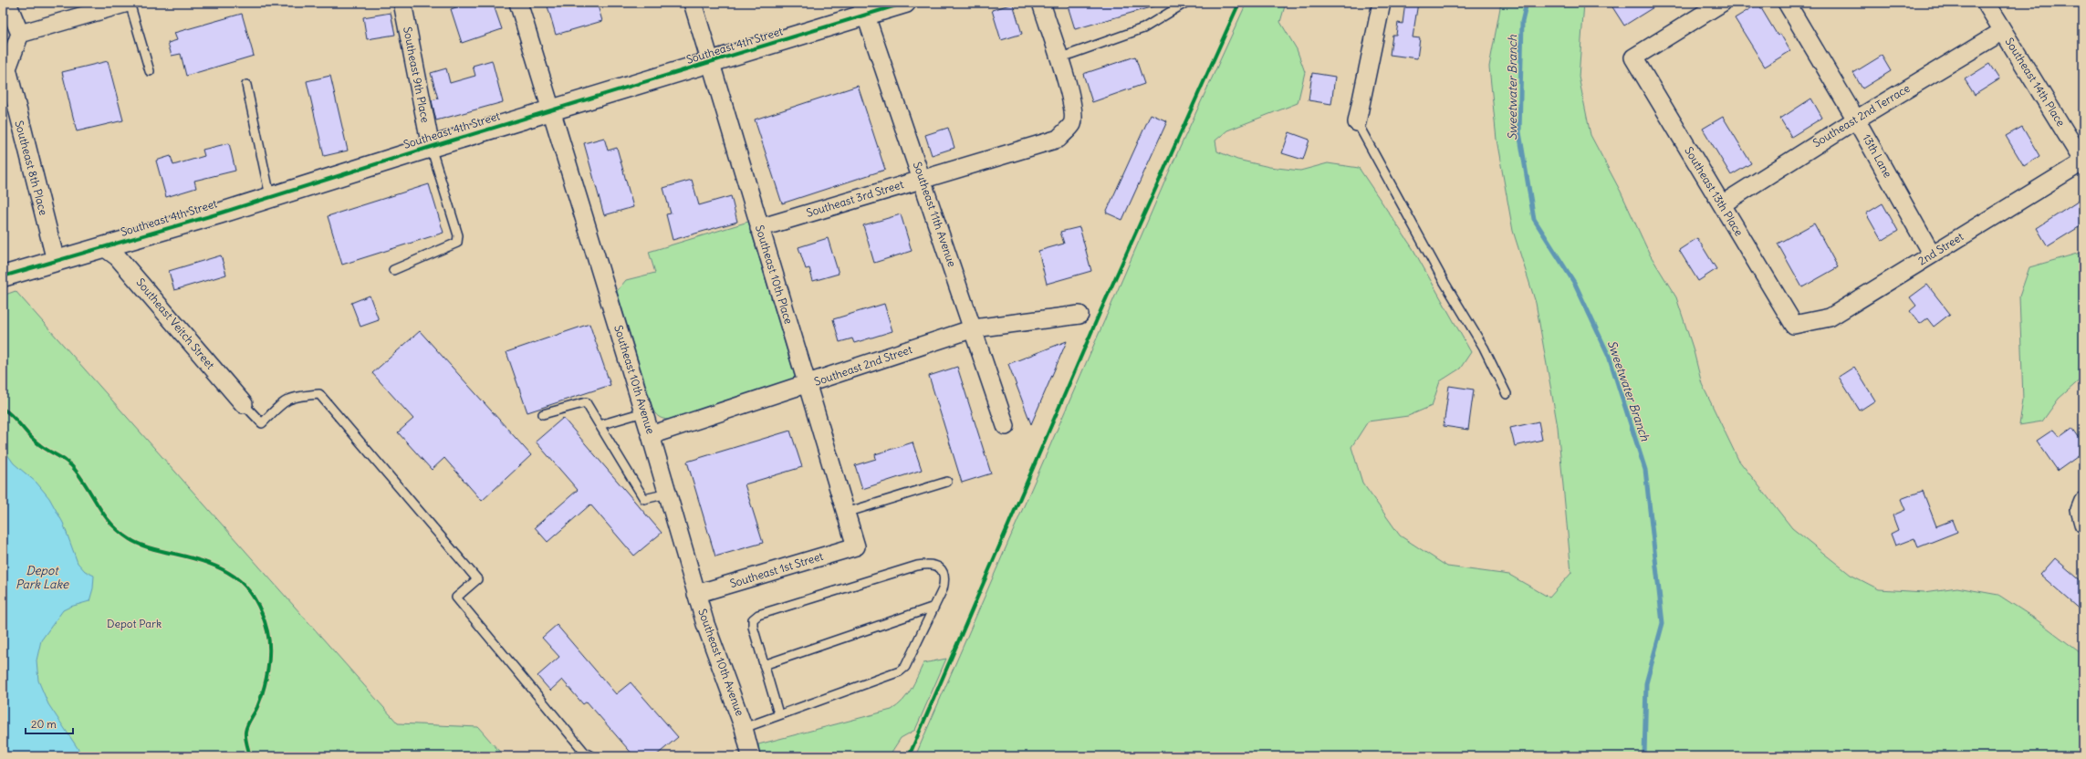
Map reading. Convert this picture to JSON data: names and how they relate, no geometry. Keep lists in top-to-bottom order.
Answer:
{
  "streets": {
    "street": [
      "Southeast 4th Street",
      "Southeast 9th Place",
      "Southeast 14th Place",
      "Southeast 2nd Terrace",
      "13th Lane",
      "Southeast 8th Place",
      "Southeast 13th Place",
      "Southeast 3rd Street",
      "Southeast 11th Avenue",
      "2nd Street",
      "Southeast 10th Place",
      "Southeast Veitch Street",
      "Southeast 2nd Street",
      "Southeast 10th Avenue",
      "Southeast 1st Street"
    ]
  },
  "crossings": [
    ["Southeast 4th Street", "Southeast 9th Place"],
    ["Southeast 4th Street", "Southeast 8th Place"],
    ["Southeast 4th Street", "Southeast 11th Avenue"],
    ["Southeast 4th Street", "Southeast 10th Place"],
    ["Southeast 4th Street", "Southeast Veitch Street"],
    ["Southeast 4th Street", "Southeast 10th Avenue"],
    ["Southeast 14th Place", "Southeast 2nd Terrace"],
    ["Southeast 14th Place", "2nd Street"],
    ["Southeast 2nd Terrace", "13th Lane"],
    ["Southeast 2nd Terrace", "Southeast 13th Place"],
    ["13th Lane", "2nd Street"],
    ["Southeast 13th Place", "2nd Street"],
    ["Southeast 3rd Street", "Southeast 11th Avenue"],
    ["Southeast 3rd Street", "Southeast 10th Place"],
    ["Southeast 11th Avenue", "Southeast 2nd Street"],
    ["Southeast 10th Place", "Southeast 2nd Street"],
    ["Southeast 10th Place", "Southeast 1st Street"],
    ["Southeast 2nd Street", "Southeast 10th Avenue"],
    ["Southeast 10th Avenue", "Southeast 1st Street"]
  ],
  "water": ["Sweetwater Branch", "Depot Park Lake"],
  "parks": ["Depot Park"],
  "scale_bar": "20 m"
}
